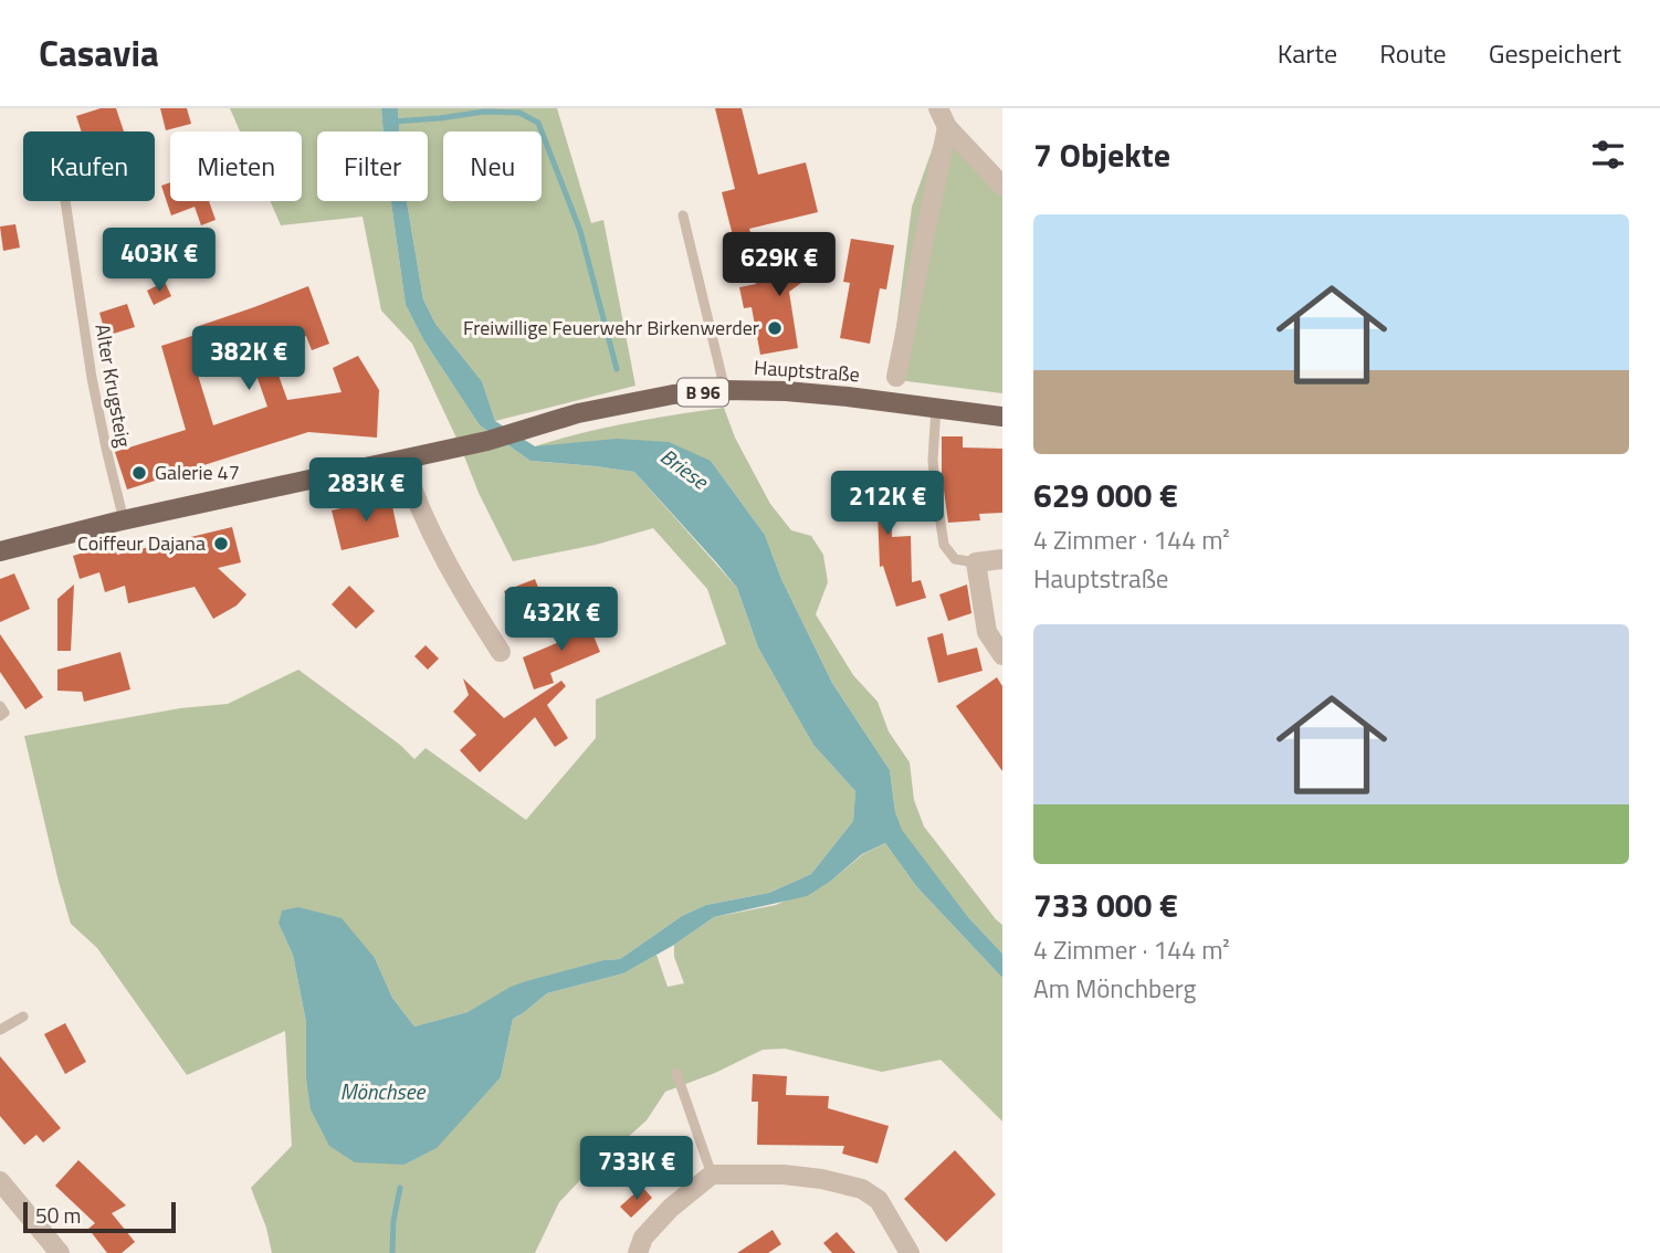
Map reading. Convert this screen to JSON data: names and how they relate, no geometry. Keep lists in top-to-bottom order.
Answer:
{
  "streets": {
    "main road": ["Hauptstraße", "B 96"],
    "lane": ["Alter Krugsteig"]
  },
  "crossings": [
    ["Hauptstraße", "B 96"],
    ["Alter Krugsteig", "B 96"]
  ],
  "water": ["Briese", "Mönchsee"],
  "places": ["Freiwillige Feuerwehr Birkenwerder", "Galerie 47", "Coiffeur Dajana"],
  "scale_bar": "50 m",
  "page": {
    "header": "Casavia",
    "nav": ["Karte", "Route", "Gespeichert"],
    "heading": "7 Objekte",
    "chip": [
      "Kaufen",
      "Mieten",
      "Filter",
      "Neu"
    ],
    "list": [
      {
        "name": "629 000 €",
        "note": "4 Zimmer · 144 m² · Hauptstraße"
      },
      {
        "name": "733 000 €",
        "note": "4 Zimmer · 144 m² · Am Mönchberg"
      }
    ],
    "price": [
      "403K €",
      "629K €",
      "382K €",
      "283K €",
      "212K €",
      "432K €",
      "733K €"
    ],
    "scale": "50 m"
  }
}
